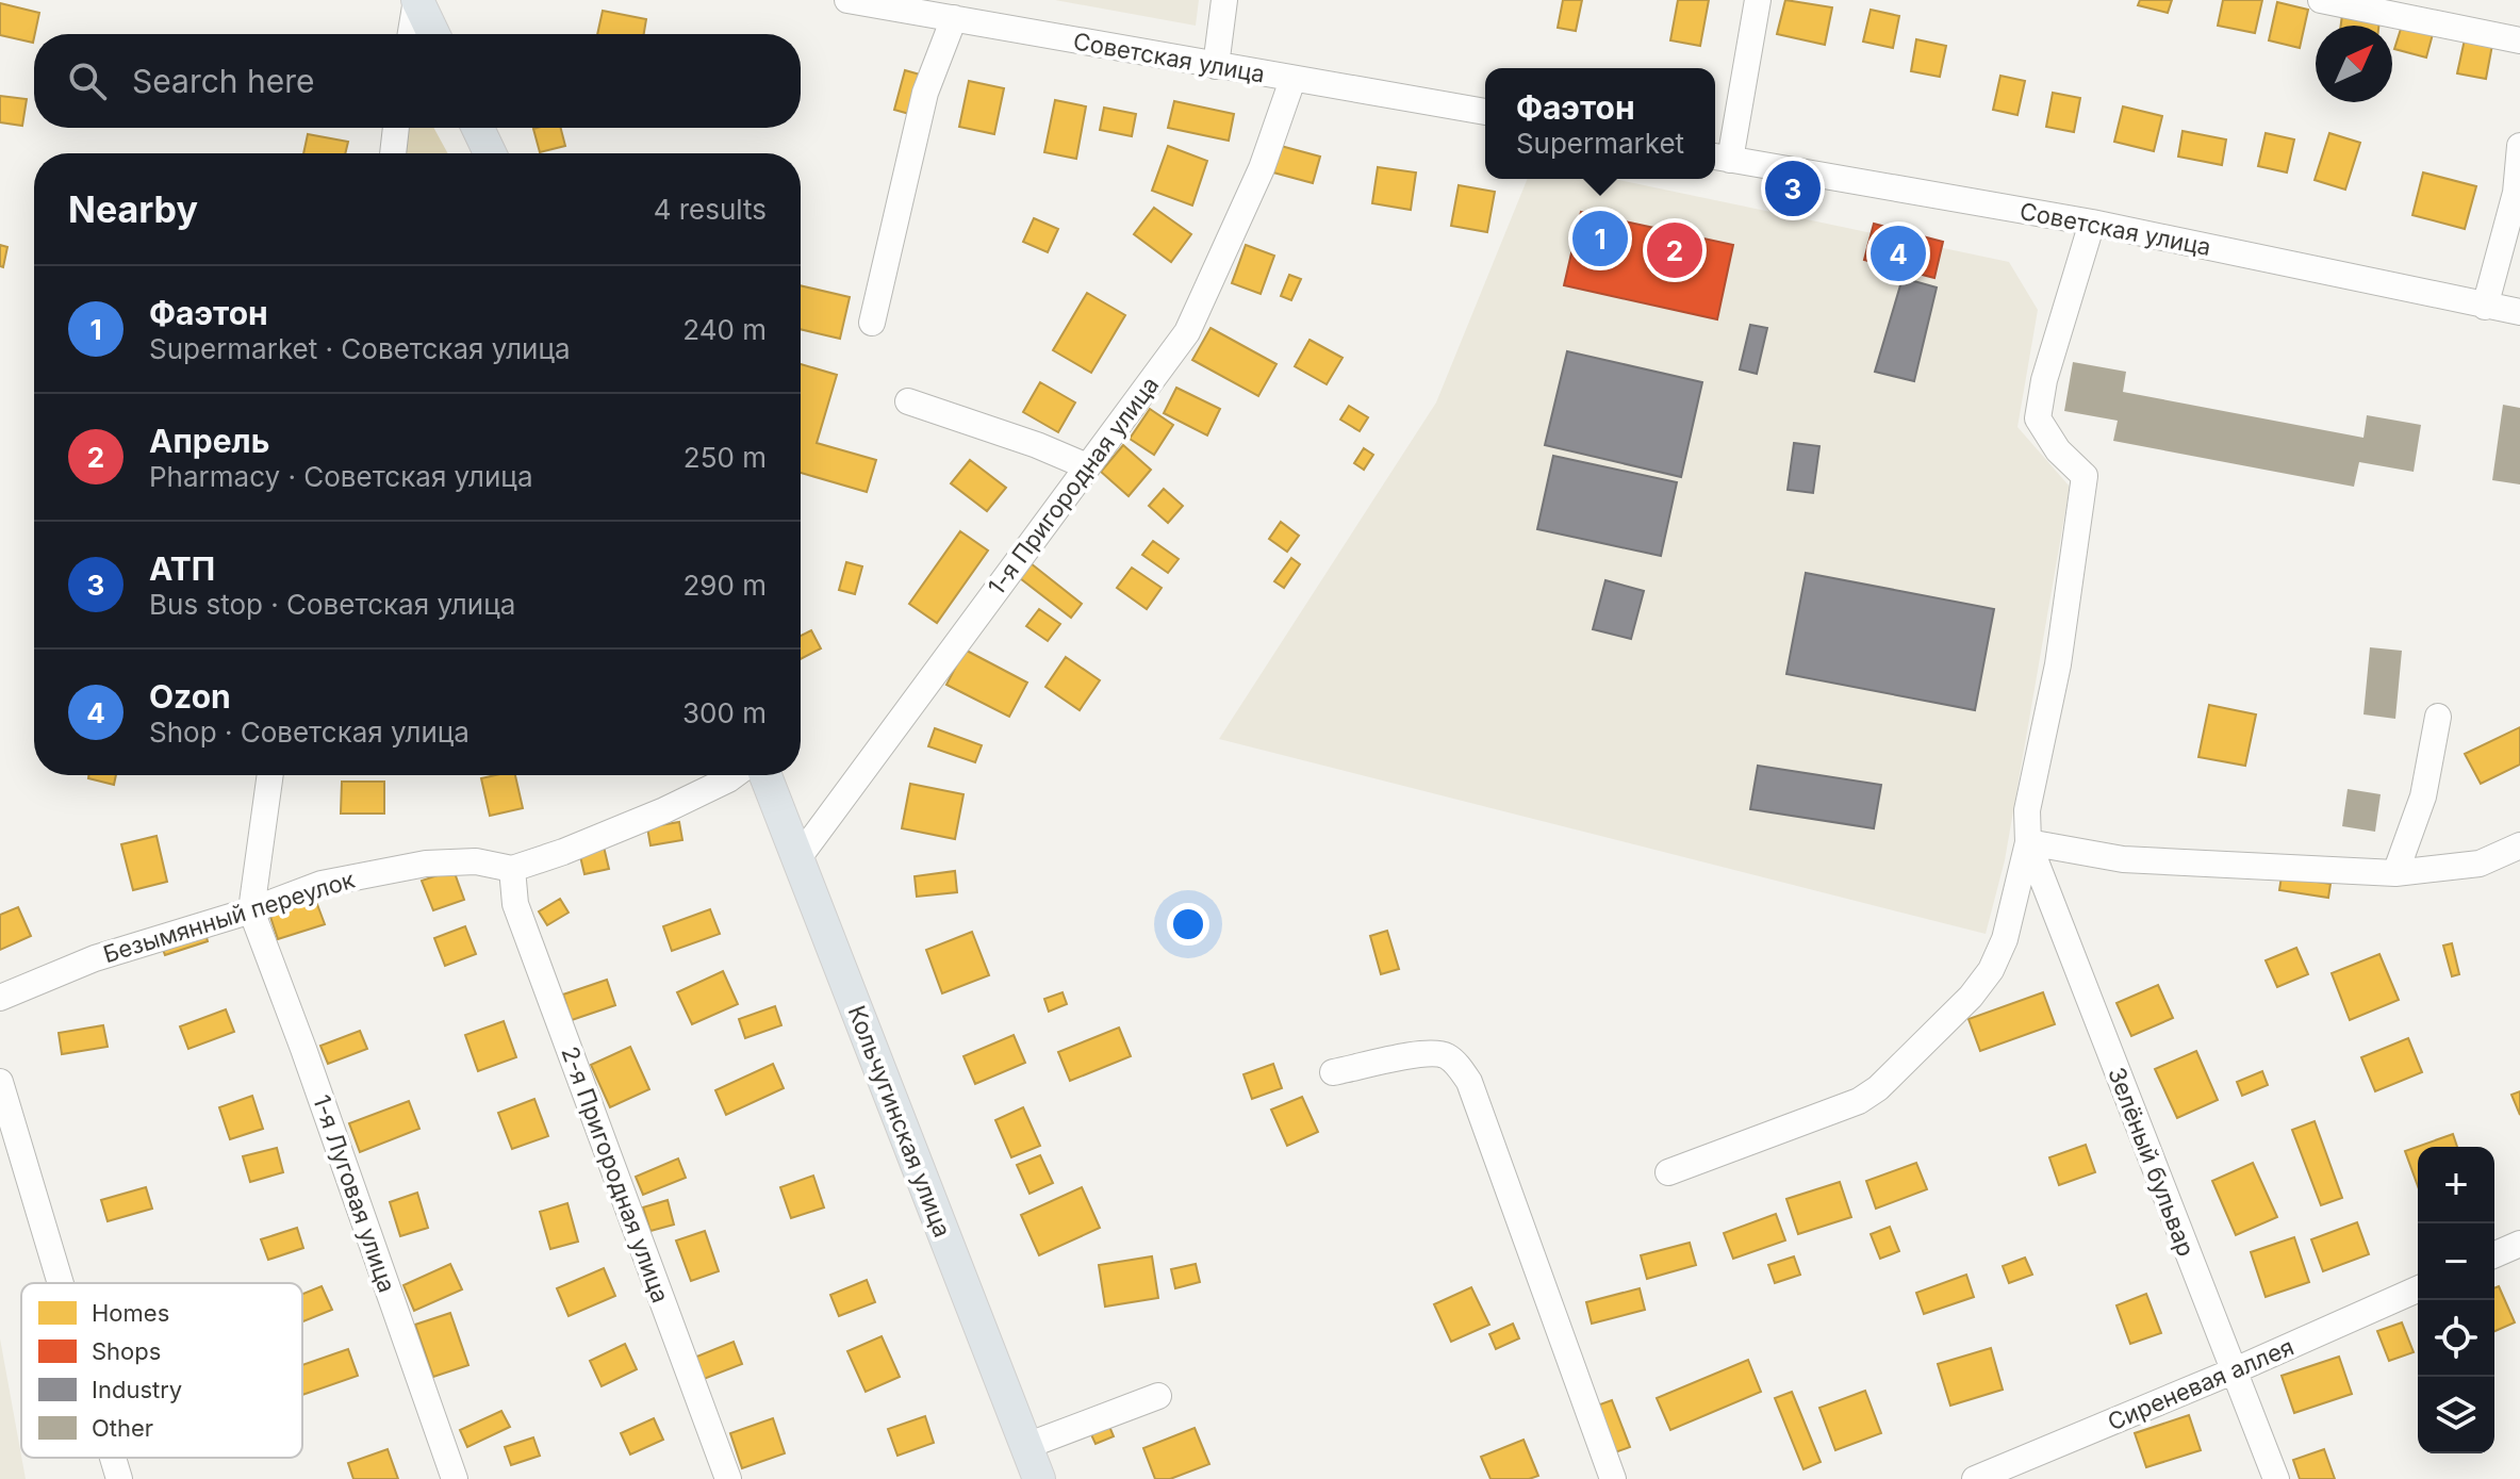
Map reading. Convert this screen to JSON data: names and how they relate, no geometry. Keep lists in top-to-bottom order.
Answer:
{
  "streets": {
    "main road": ["Кольчугинская улица"],
    "street": [
      "Советская улица",
      "1-я Пригородная улица",
      "Безымянный переулок",
      "Зелёный бульвар",
      "2-я Пригородная улица",
      "1-я Луговая улица",
      "Сиреневая аллея"
    ]
  },
  "crossings": [
    ["Советская улица", "1-я Пригородная улица"],
    ["1-я Пригородная улица", "Кольчугинская улица"],
    ["Безымянный переулок", "2-я Пригородная улица"],
    ["Безымянный переулок", "1-я Луговая улица"],
    ["Зелёный бульвар", "Сиреневая аллея"]
  ],
  "legend": [
    "Homes",
    "Shops",
    "Industry",
    "Other"
  ],
  "north": "top right",
  "page": {
    "search": "Search here",
    "popup": ["Фаэтон", "Supermarket"],
    "heading": ["Nearby", "4 results"],
    "pins": [
      "3",
      "1",
      "2",
      "4"
    ],
    "list": [
      {
        "mark": "1",
        "name": "Фаэтон",
        "note": "Supermarket · Советская улица",
        "value": "240 m"
      },
      {
        "mark": "2",
        "name": "Апрель",
        "note": "Pharmacy · Советская улица",
        "value": "250 m"
      },
      {
        "mark": "3",
        "name": "АТП",
        "note": "Bus stop · Советская улица",
        "value": "290 m"
      },
      {
        "mark": "4",
        "name": "Ozon",
        "note": "Shop · Советская улица",
        "value": "300 m"
      }
    ],
    "map_buttons": ["+", "−"]
  }
}
